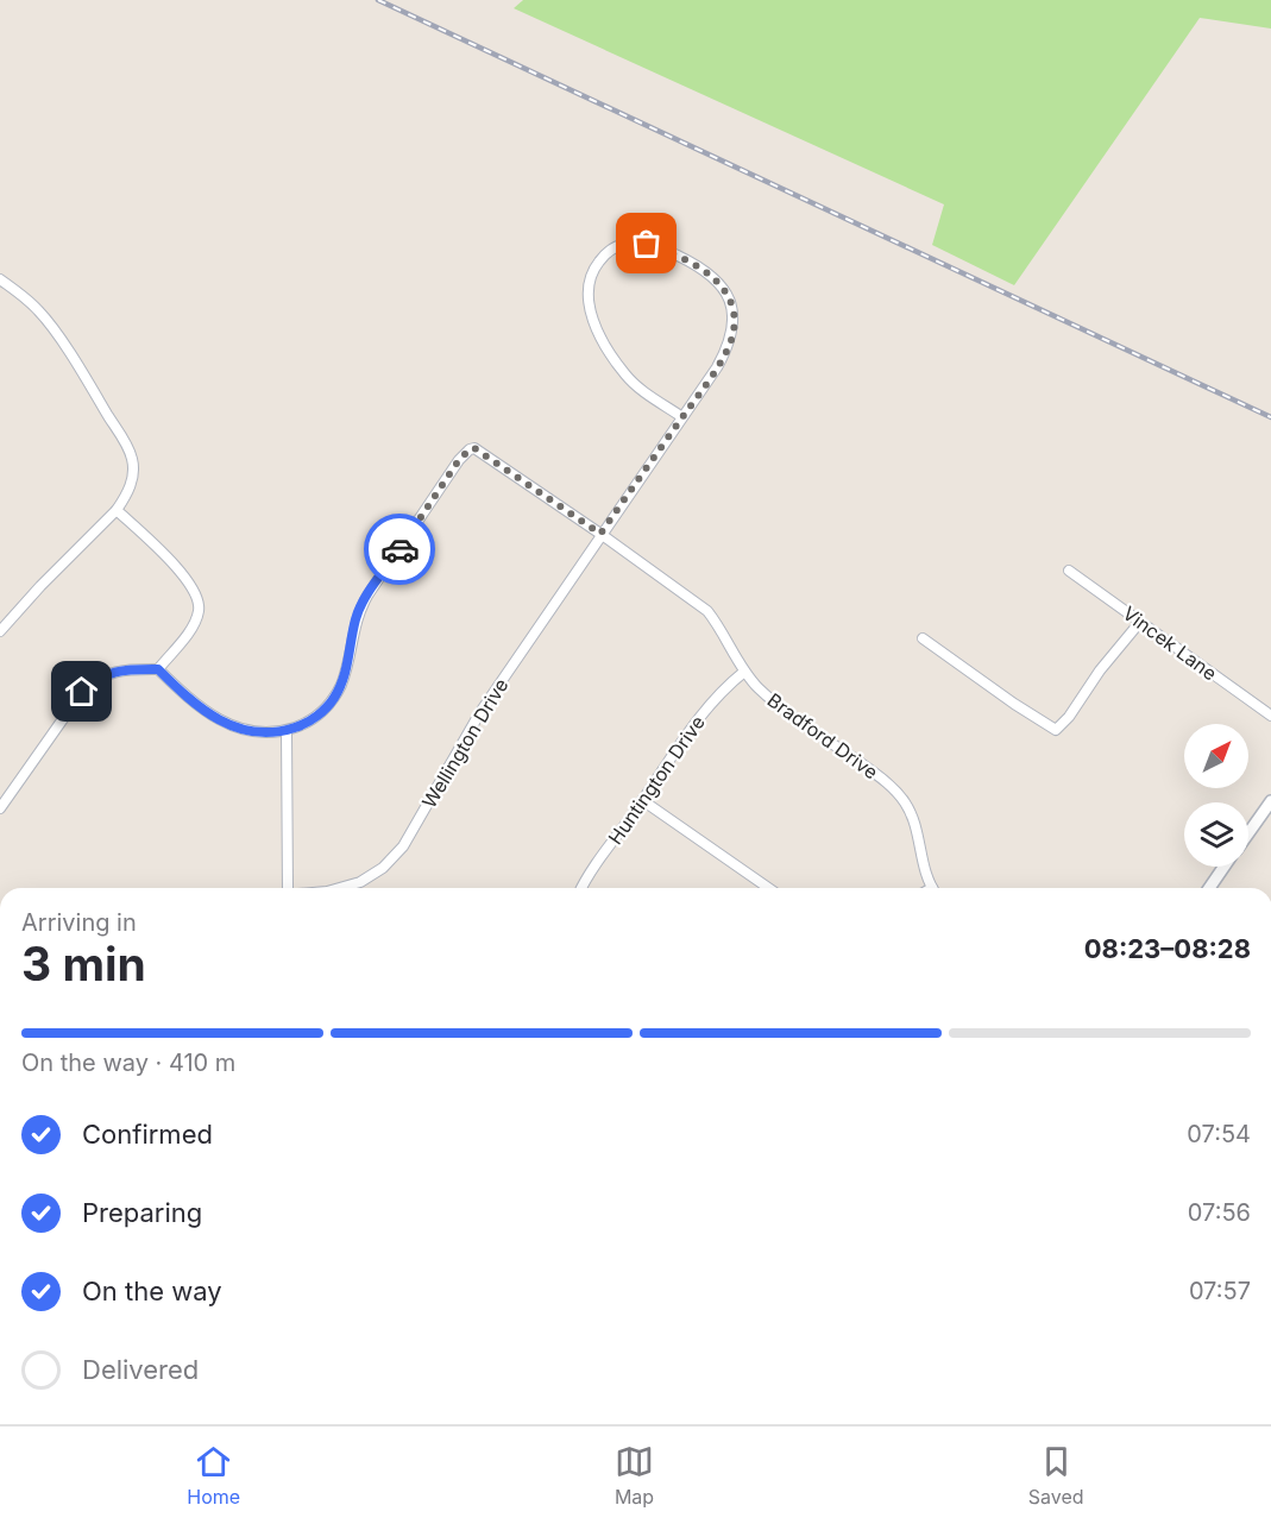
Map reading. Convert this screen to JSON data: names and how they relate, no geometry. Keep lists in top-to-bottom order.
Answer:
{
  "streets": {
    "street": [
      "Vincek Lane",
      "Bradford Drive",
      "Wellington Drive",
      "Huntington Drive"
    ]
  },
  "crossings": [
    ["Bradford Drive", "Wellington Drive"],
    ["Bradford Drive", "Huntington Drive"]
  ],
  "north": "top right",
  "page": {
    "heading": ["3 min", "Arriving in", "08:23–08:28"],
    "bar": "On the way · 410 m",
    "list": [
      ["Confirmed", "07:54"],
      ["Preparing", "07:56"],
      ["On the way", "07:57"],
      "Delivered"
    ],
    "tabs": ["Home", "Map", "Saved"]
  }
}
